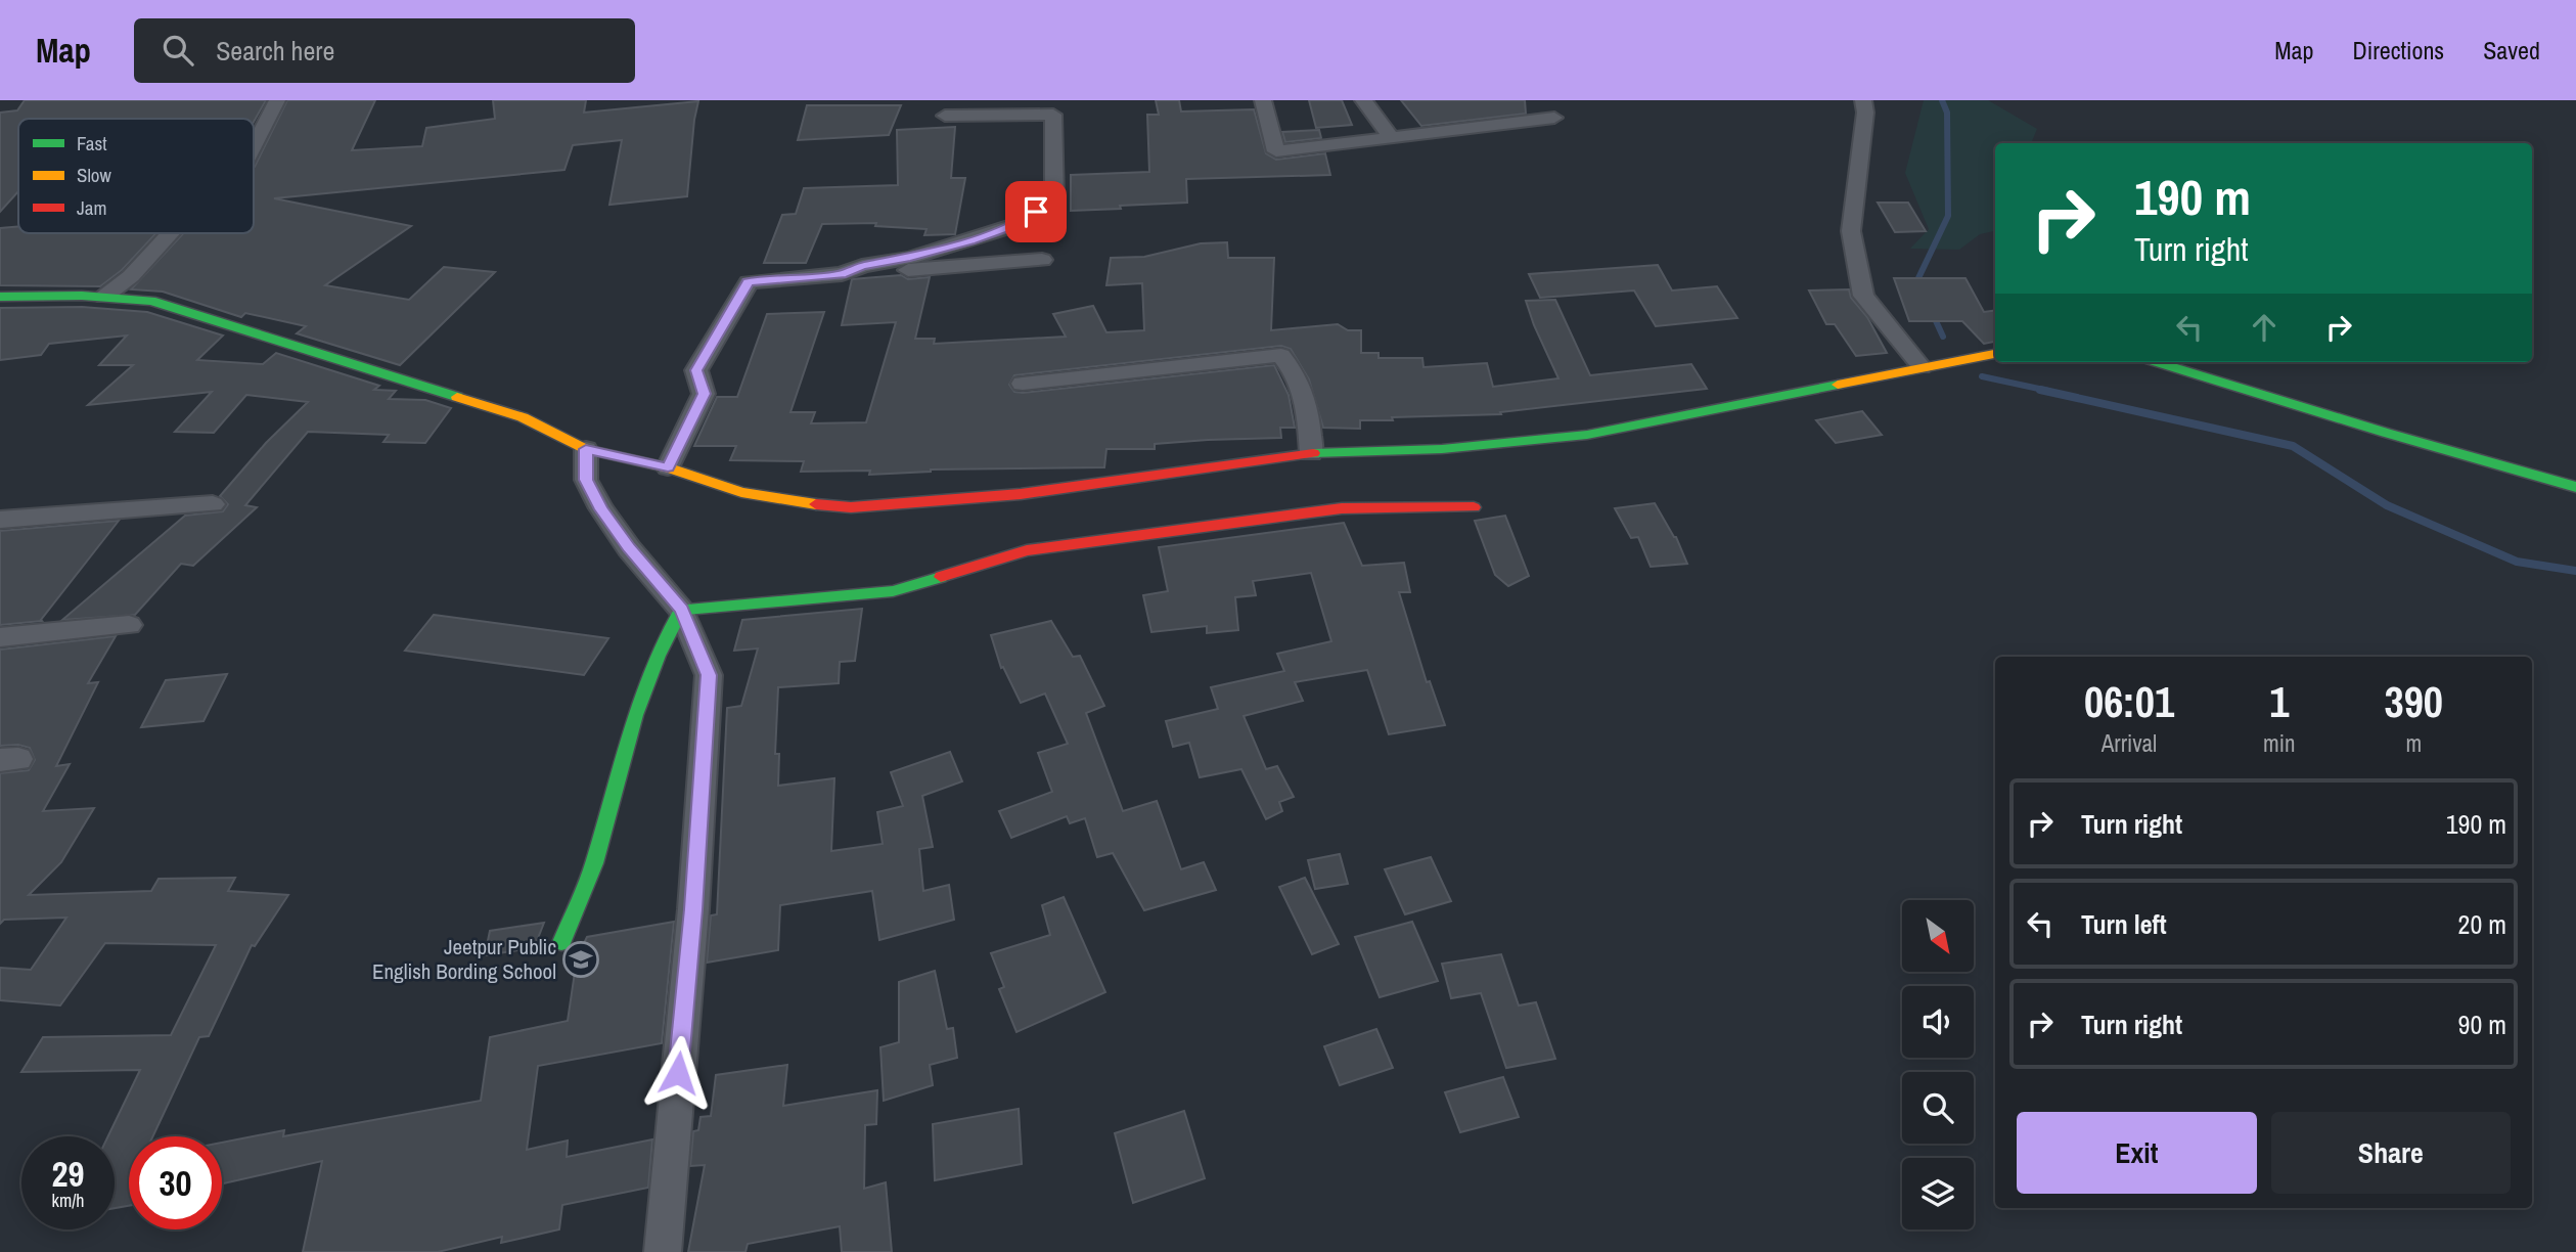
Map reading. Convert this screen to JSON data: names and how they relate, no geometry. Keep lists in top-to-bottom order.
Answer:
{
  "places": {
    "school or university": ["Jeetpur Public English Bording School"]
  },
  "legend": ["Fast", "Slow", "Jam"],
  "north": "bottom right",
  "page": {
    "header": "Map",
    "search": "Search here",
    "nav": ["Map", "Directions", "Saved"],
    "turn": ["190 m", "Turn right"],
    "eta": [
      "06:01",
      "Arrival",
      "1",
      "min",
      "390",
      "m"
    ],
    "list": [
      {
        "name": "Turn right",
        "value": "190 m"
      },
      {
        "name": "Turn left",
        "value": "20 m"
      },
      {
        "name": "Turn right",
        "value": "90 m"
      }
    ],
    "buttons": ["Exit", "Share"],
    "speed": "29 km/h",
    "limit": "30"
  }
}
